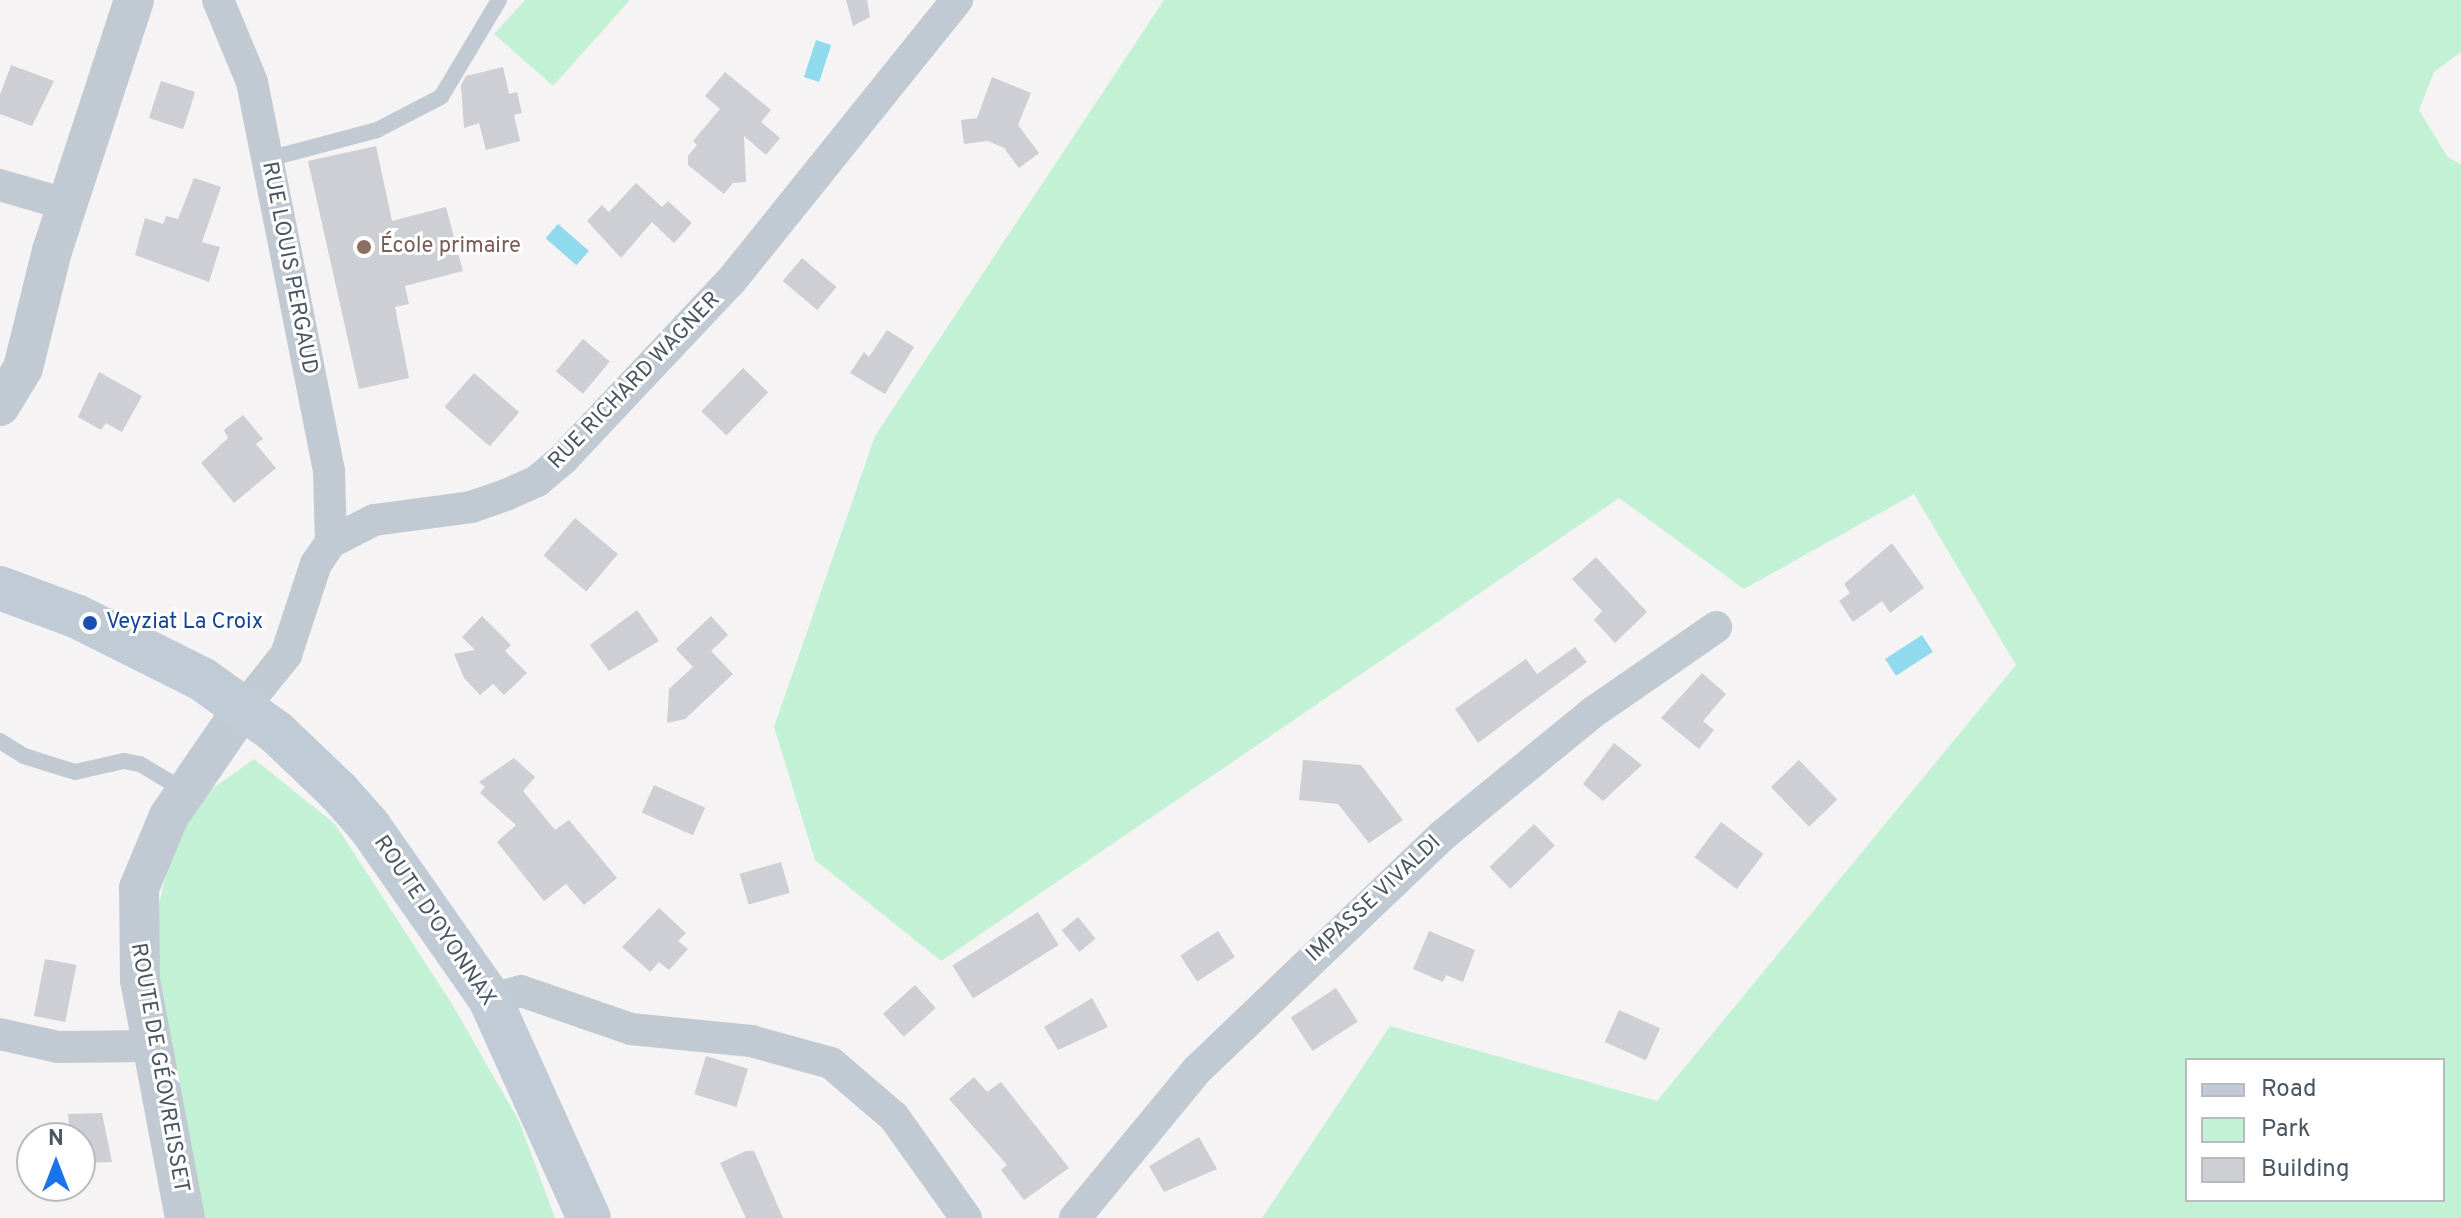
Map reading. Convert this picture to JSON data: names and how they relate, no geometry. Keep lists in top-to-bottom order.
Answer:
{
  "streets": {
    "main road": ["ROUTE D'OYONNAX"],
    "street": [
      "RUE LOUIS PERGAUD",
      "RUE RICHARD WAGNER",
      "IMPASSE VIVALDI",
      "ROUTE DE GÉOVREISSET"
    ]
  },
  "crossings": [
    ["RUE LOUIS PERGAUD", "RUE RICHARD WAGNER"],
    ["ROUTE D'OYONNAX", "ROUTE DE GÉOVREISSET"]
  ],
  "places": ["École primaire", "Veyziat La Croix"],
  "legend": ["Road", "Park", "Building"],
  "north": "top"
}
